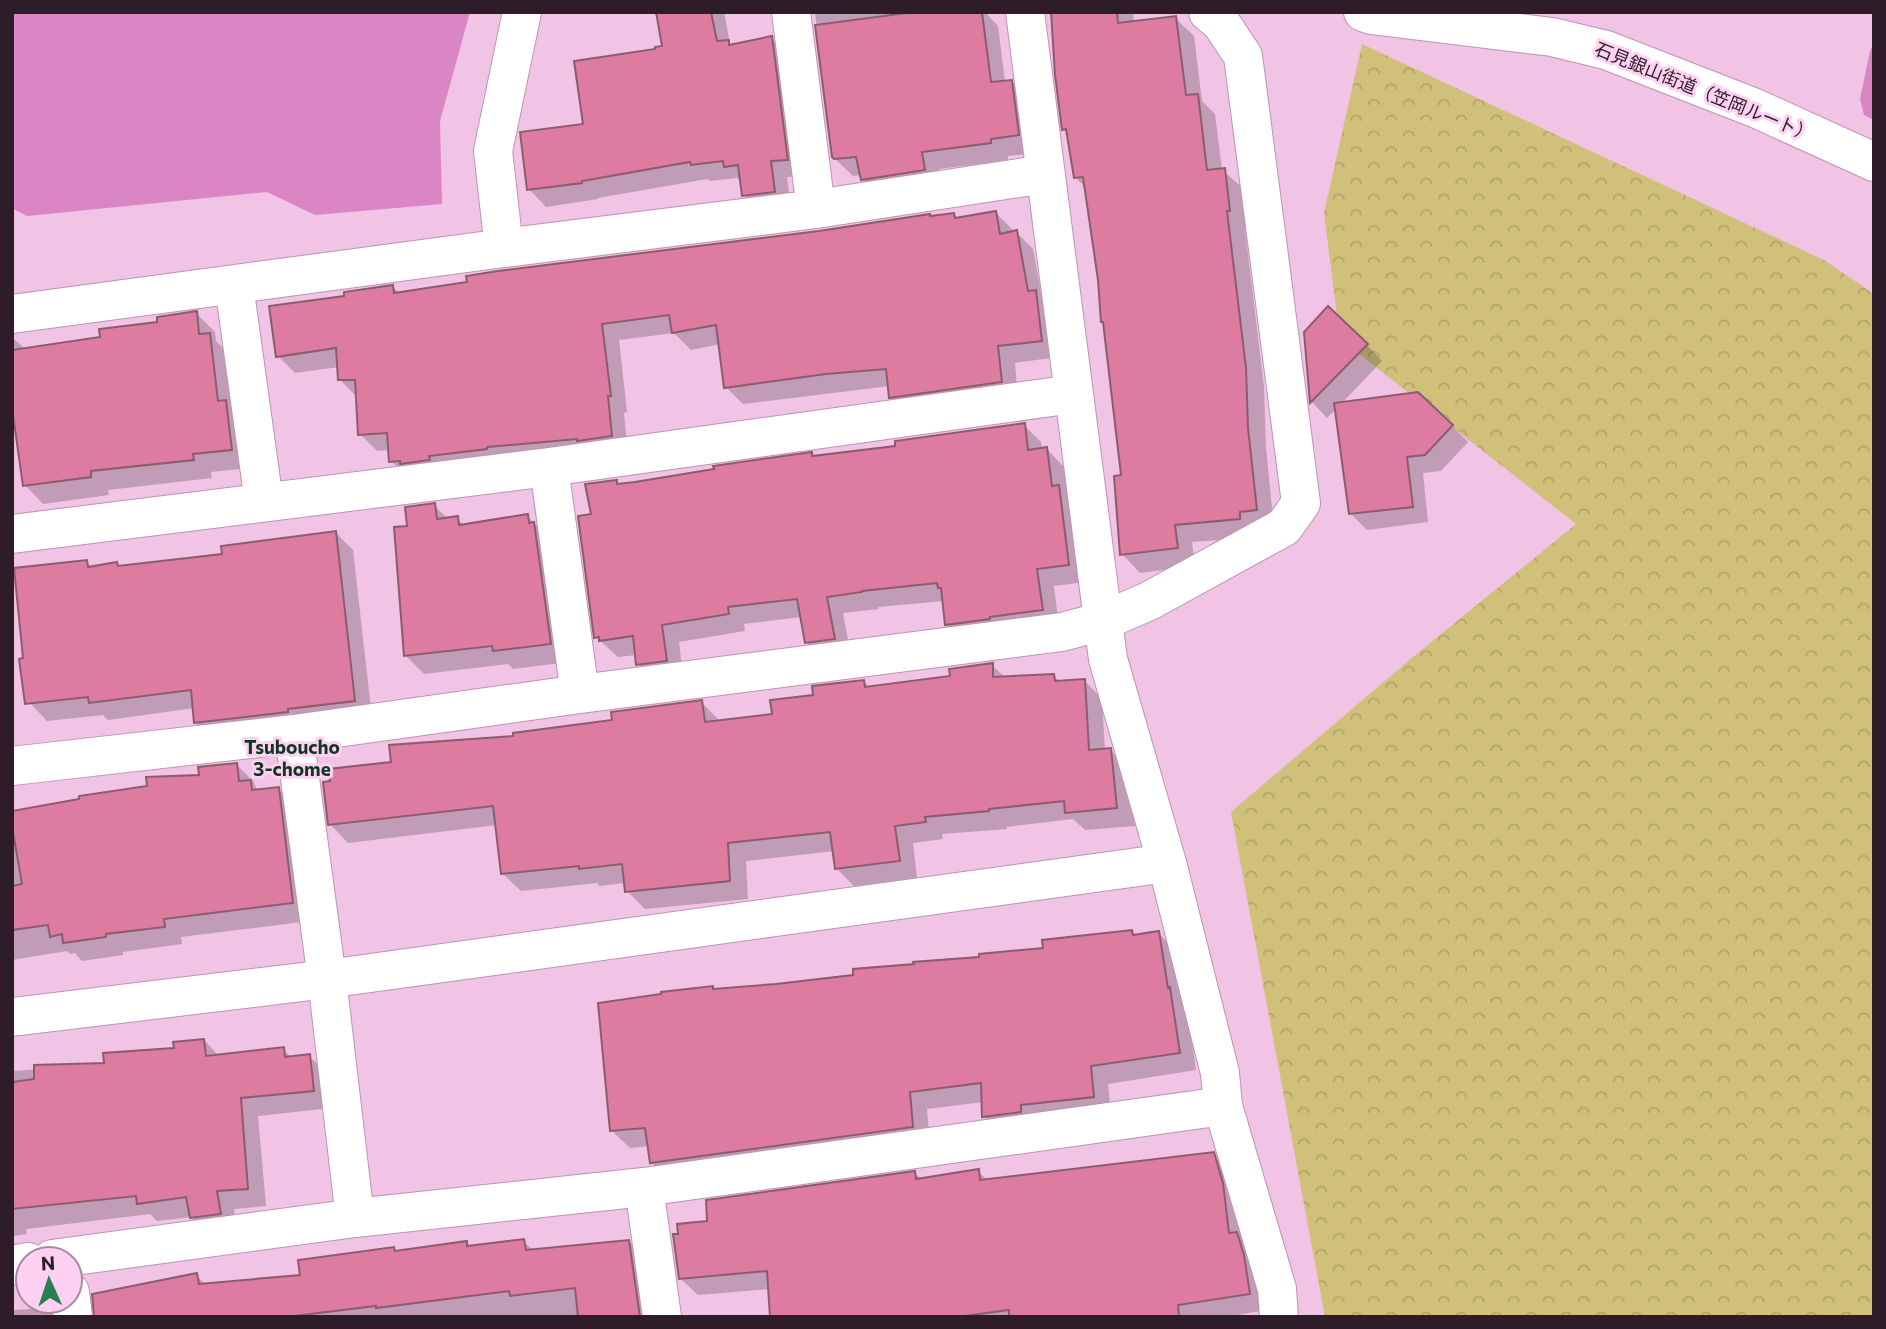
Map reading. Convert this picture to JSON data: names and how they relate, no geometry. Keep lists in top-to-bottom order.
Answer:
{
  "streets": {
    "street": ["石見銀山街道（笠岡ルート）"]
  },
  "districts": ["Tsuboucho 3-chome"],
  "north": "top"
}
